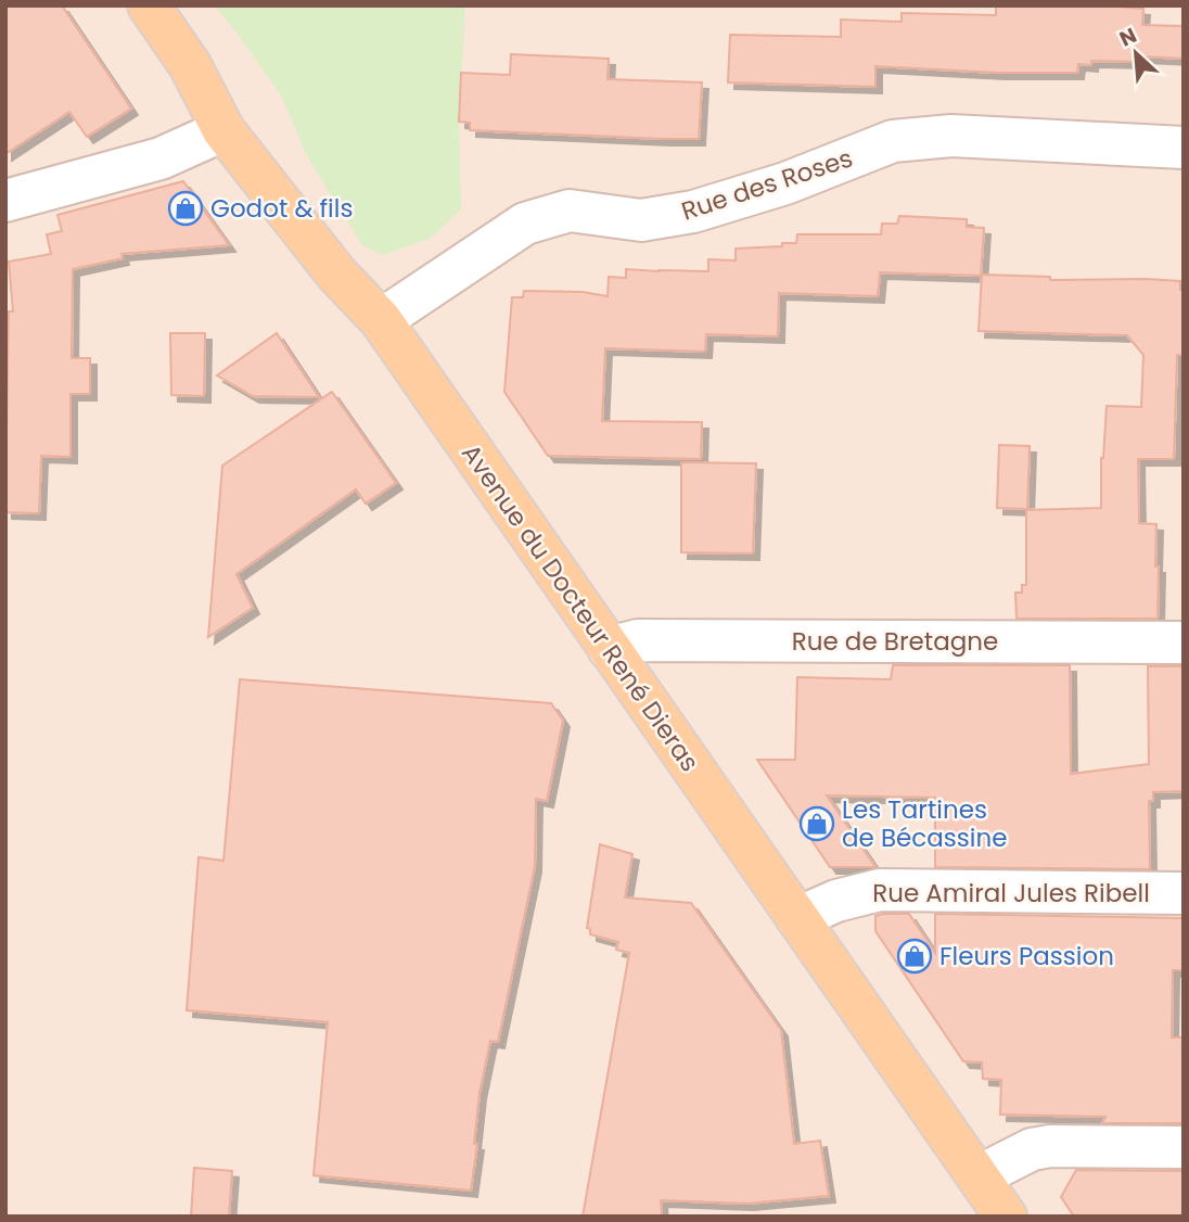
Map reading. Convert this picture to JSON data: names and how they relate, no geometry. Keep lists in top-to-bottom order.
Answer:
{
  "streets": {
    "main road": ["Avenue du Docteur René Dieras"],
    "street": ["Rue des Roses", "Rue de Bretagne", "Rue Amiral Jules Ribell"]
  },
  "crossings": [
    ["Rue des Roses", "Avenue du Docteur René Dieras"],
    ["Avenue du Docteur René Dieras", "Rue de Bretagne"],
    ["Avenue du Docteur René Dieras", "Rue Amiral Jules Ribell"]
  ],
  "places": {
    "shop": ["Godot & fils", "Les Tartines de Bécassine", "Fleurs Passion"]
  },
  "north": "top left"
}
